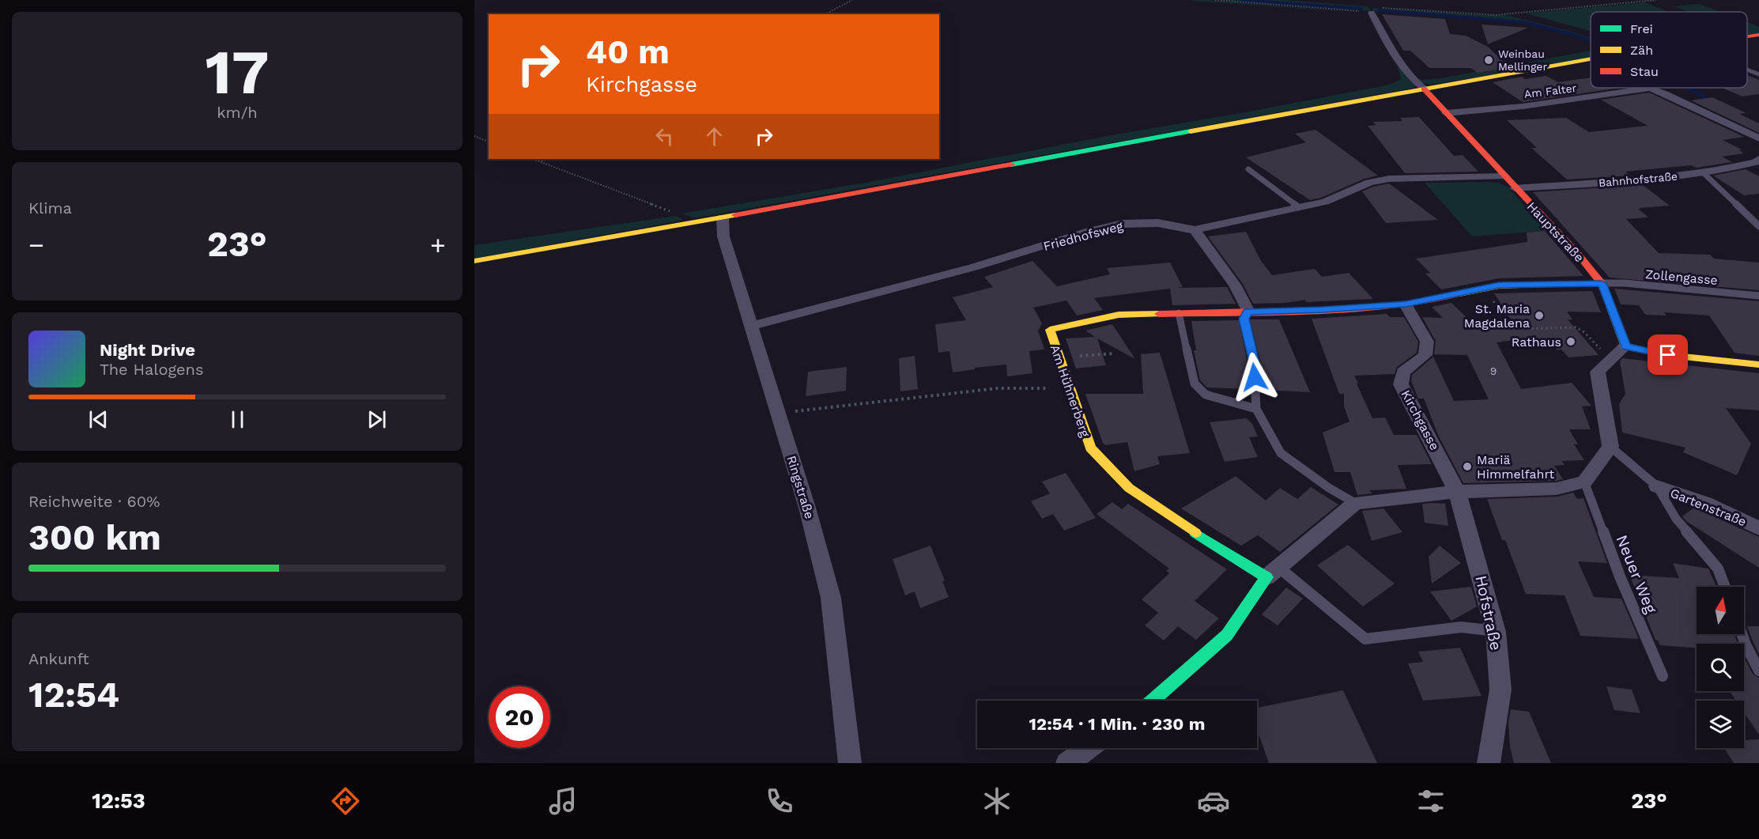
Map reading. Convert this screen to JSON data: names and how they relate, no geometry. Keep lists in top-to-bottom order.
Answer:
{
  "streets": {
    "street": [
      "Am Falter",
      "Bahnhofstraße",
      "Hauptstraße",
      "Friedhofsweg",
      "Am Hühnerberg",
      "Kirchgasse",
      "Ringstraße",
      "Gartenstraße",
      "Hofstraße"
    ],
    "lane": ["Zollengasse", "Neuer Weg"]
  },
  "crossings": [
    ["Am Falter", "Hauptstraße"],
    ["Bahnhofstraße", "Hauptstraße"],
    ["Hauptstraße", "Friedhofsweg"],
    ["Hauptstraße", "Zollengasse"],
    ["Friedhofsweg", "Ringstraße"],
    ["Am Hühnerberg", "Hofstraße"],
    ["Kirchgasse", "Hofstraße"]
  ],
  "places": [
    "Weinbau Mellinger",
    "St. Maria Magdalena",
    "Rathaus",
    "Mariä Himmelfahrt"
  ],
  "house_numbers": ["9"],
  "legend": ["Frei", "Zäh", "Stau"],
  "north": "top",
  "page": {
    "tile": [
      ["17", "km/h"],
      "Klima",
      ["Reichweite · 60%", "300 km"],
      ["Ankunft", "12:54"]
    ],
    "turn": ["40 m", "Kirchgasse"],
    "heat": ["−", "23°", "+"],
    "song": ["Night Drive", "The Halogens"],
    "limit": "20",
    "trip": "12:54 · 1 Min. · 230 m",
    "tabs": ["12:53", "23°"]
  }
}
